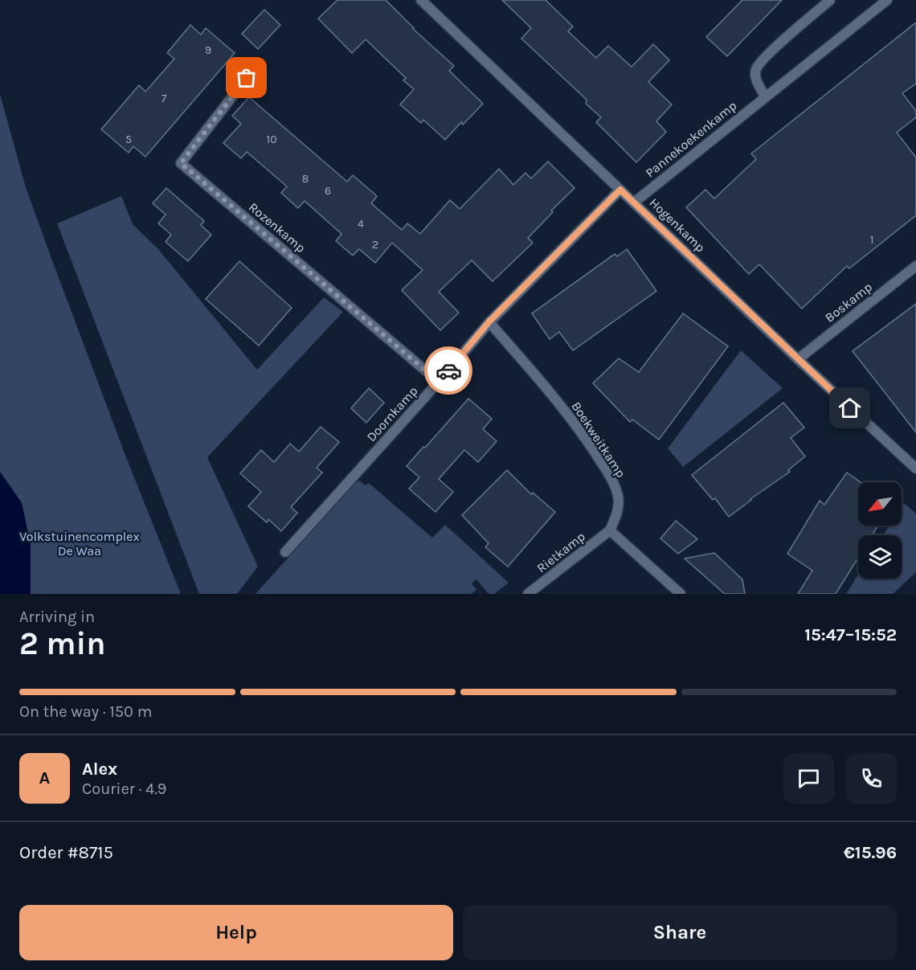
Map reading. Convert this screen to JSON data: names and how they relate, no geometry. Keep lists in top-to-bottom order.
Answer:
{
  "streets": {
    "street": [
      "Pannekoekenkamp",
      "Hogenkamp",
      "Rozenkamp",
      "Boskamp",
      "Doornkamp",
      "Boekweitkamp",
      "Rietkamp"
    ]
  },
  "crossings": [
    ["Pannekoekenkamp", "Hogenkamp"],
    ["Hogenkamp", "Boskamp"],
    ["Hogenkamp", "Doornkamp"],
    ["Rozenkamp", "Doornkamp"],
    ["Doornkamp", "Boekweitkamp"],
    ["Boekweitkamp", "Rietkamp"]
  ],
  "parks": ["Volkstuinencomplex De Waa"],
  "house_numbers": [
    "9",
    "7",
    "5",
    "10",
    "8",
    "6",
    "4",
    "1",
    "2"
  ],
  "north": "bottom left",
  "page": {
    "heading": ["2 min", "Arriving in", "15:47–15:52"],
    "panel": [
      "Alex",
      "Courier · 4.9",
      "Order #8715",
      "€15.96"
    ],
    "bar": "On the way · 150 m",
    "round": "A",
    "buttons": ["Help", "Share"]
  }
}
